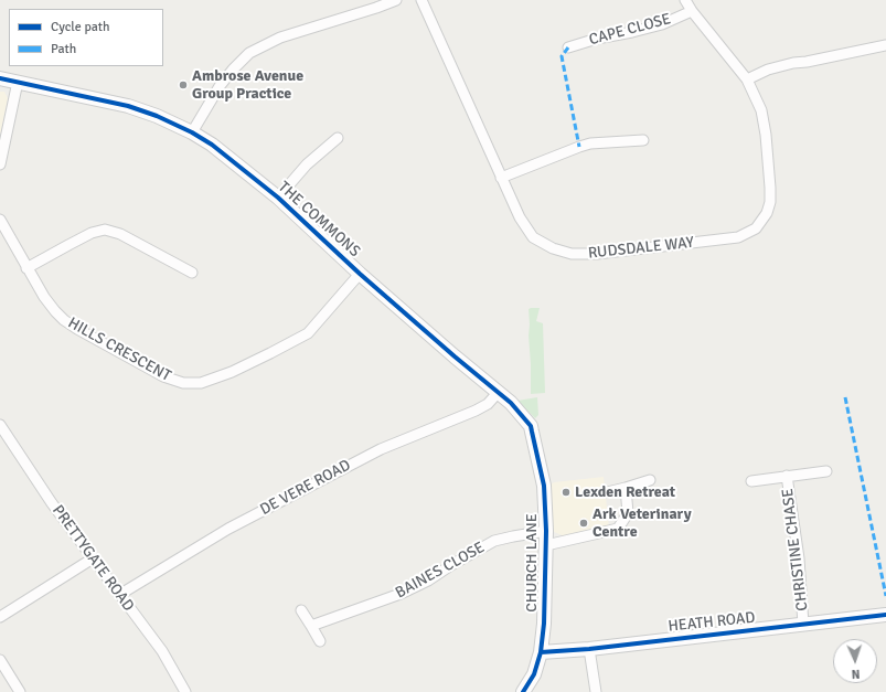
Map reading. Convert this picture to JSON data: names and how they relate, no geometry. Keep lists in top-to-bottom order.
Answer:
{
  "streets": {
    "street": [
      "CAPE CLOSE",
      "THE COMMONS",
      "RUDSDALE WAY",
      "HILLS CRESCENT",
      "DE VERE ROAD",
      "CHRISTINE CHASE",
      "PRETTYGATE ROAD",
      "CHURCH LANE",
      "BAINES CLOSE",
      "HEATH ROAD"
    ]
  },
  "crossings": [
    ["CAPE CLOSE", "RUDSDALE WAY"],
    ["THE COMMONS", "HILLS CRESCENT"],
    ["THE COMMONS", "DE VERE ROAD"],
    ["THE COMMONS", "CHURCH LANE"],
    ["DE VERE ROAD", "PRETTYGATE ROAD"],
    ["CHRISTINE CHASE", "HEATH ROAD"],
    ["CHURCH LANE", "BAINES CLOSE"],
    ["CHURCH LANE", "HEATH ROAD"]
  ],
  "places": ["Ambrose Avenue Group Practice", "Lexden Retreat", "Ark Veterinary Centre"],
  "legend": ["Cycle path", "Path"],
  "north": "bottom"
}
